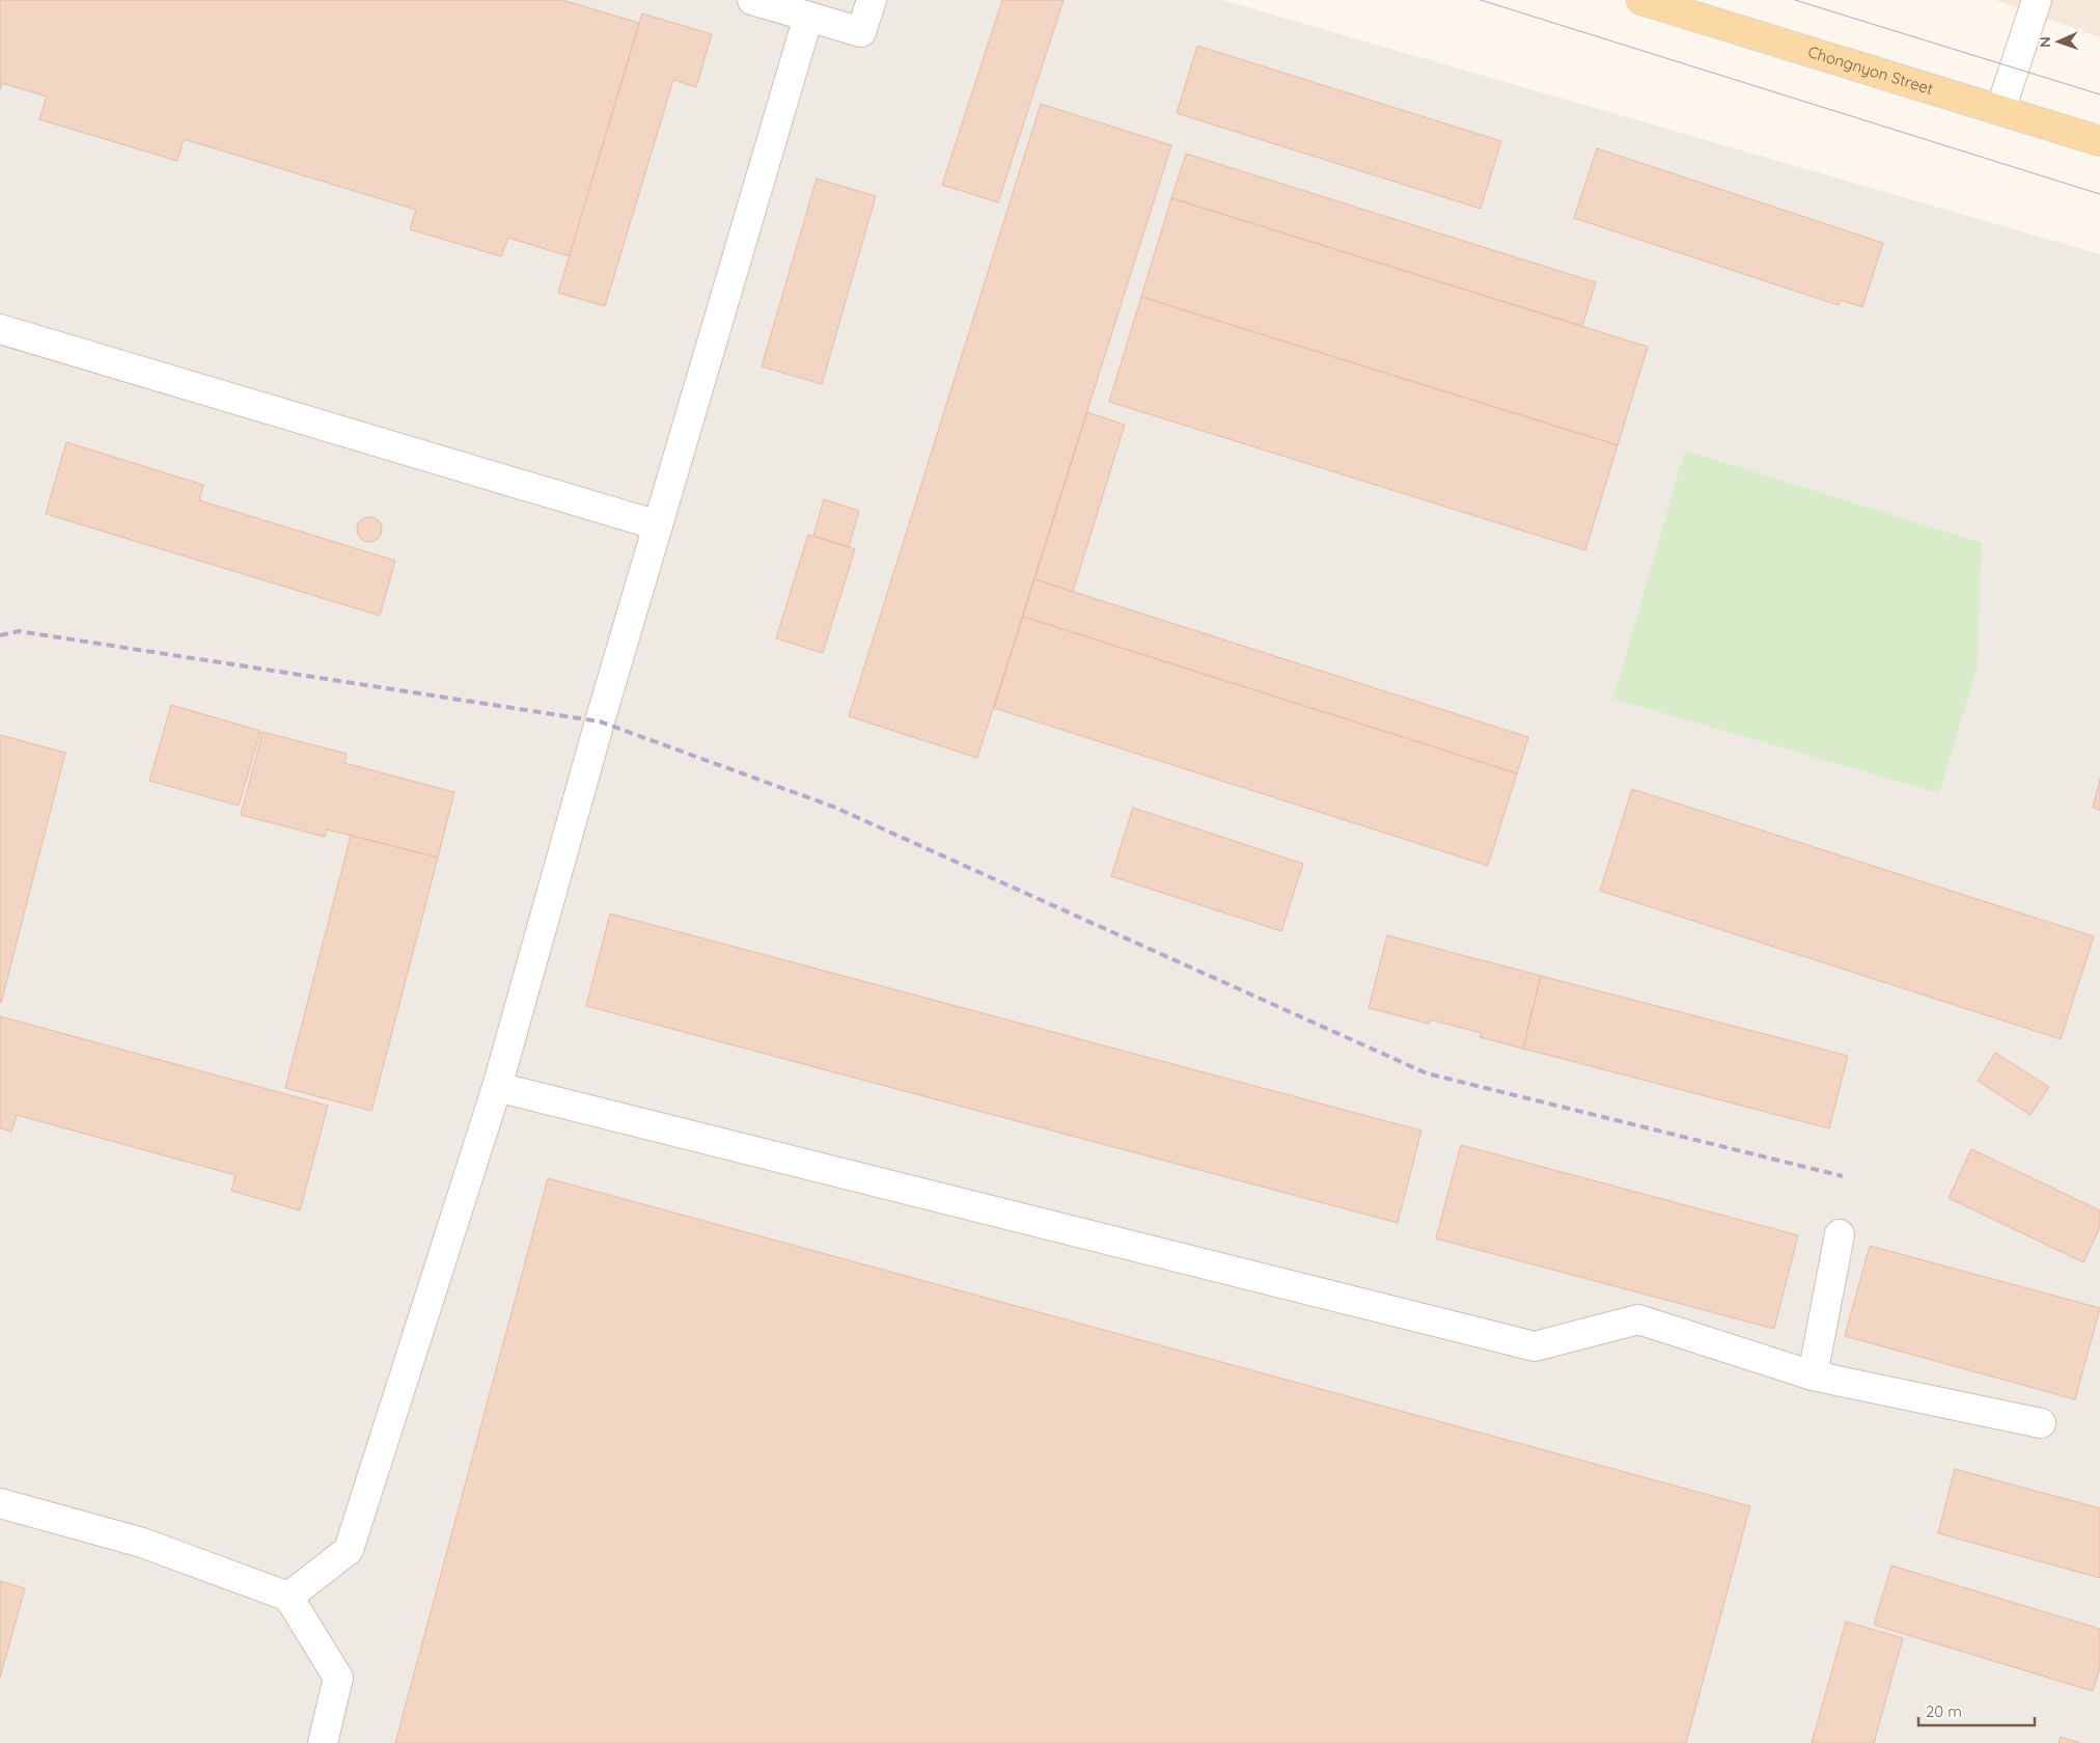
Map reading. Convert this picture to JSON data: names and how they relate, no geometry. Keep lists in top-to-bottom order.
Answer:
{
  "streets": {
    "main road": ["Chongnyon Street"]
  },
  "scale_bar": "20 m",
  "north": "left"
}
